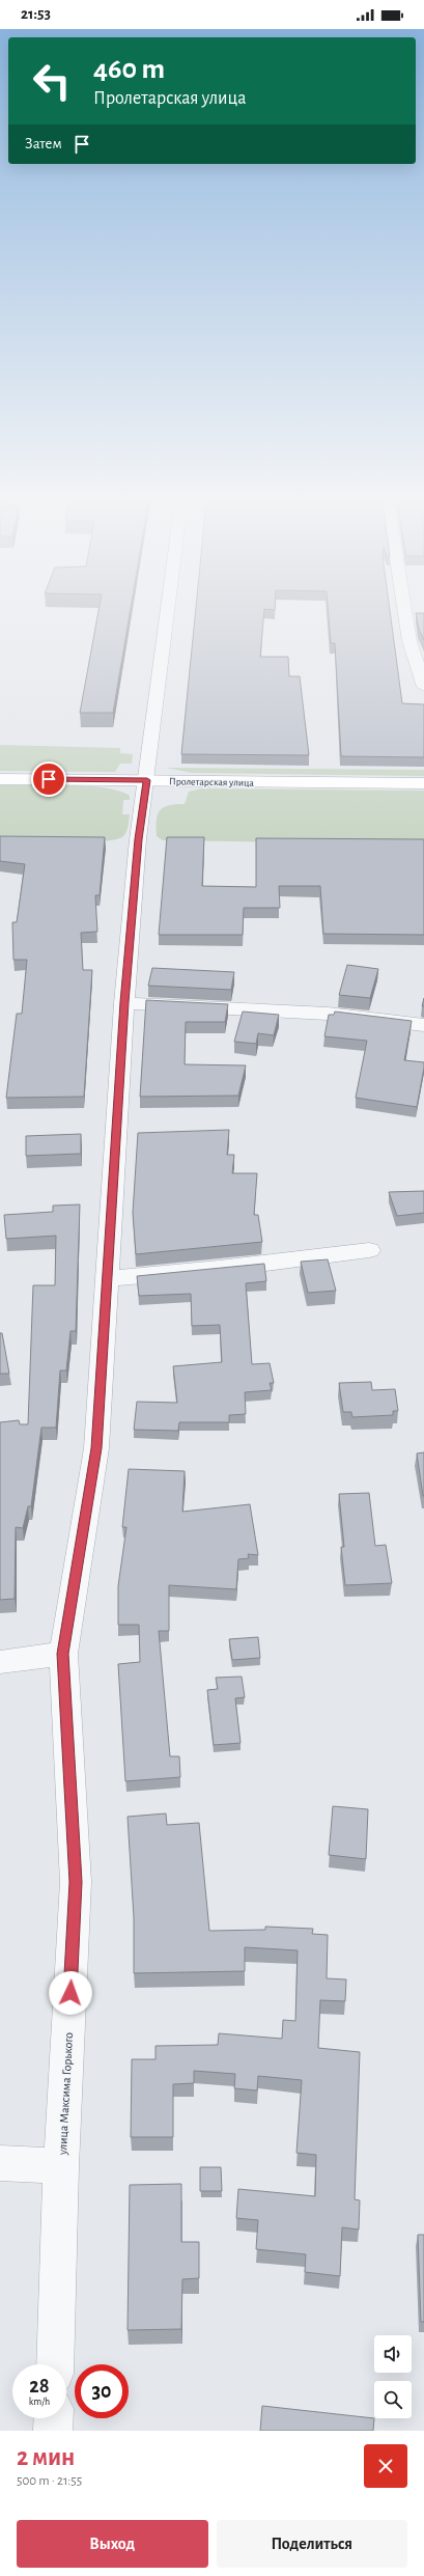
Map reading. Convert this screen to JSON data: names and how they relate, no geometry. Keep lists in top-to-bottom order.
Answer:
{
  "streets": {
    "main road": ["Пролетарская улица"],
    "street": ["улица Максима Горького"]
  },
  "crossings": [
    ["Пролетарская улица", "улица Максима Горького"]
  ],
  "page": {
    "status": "21:53",
    "turn": ["460 m", "Пролетарская улица"],
    "then": "Затем",
    "speed": "28 km/h",
    "limit": "30",
    "heading": ["2 мин", "500 m · 21:55"],
    "buttons": ["Выход", "Поделиться"]
  }
}
